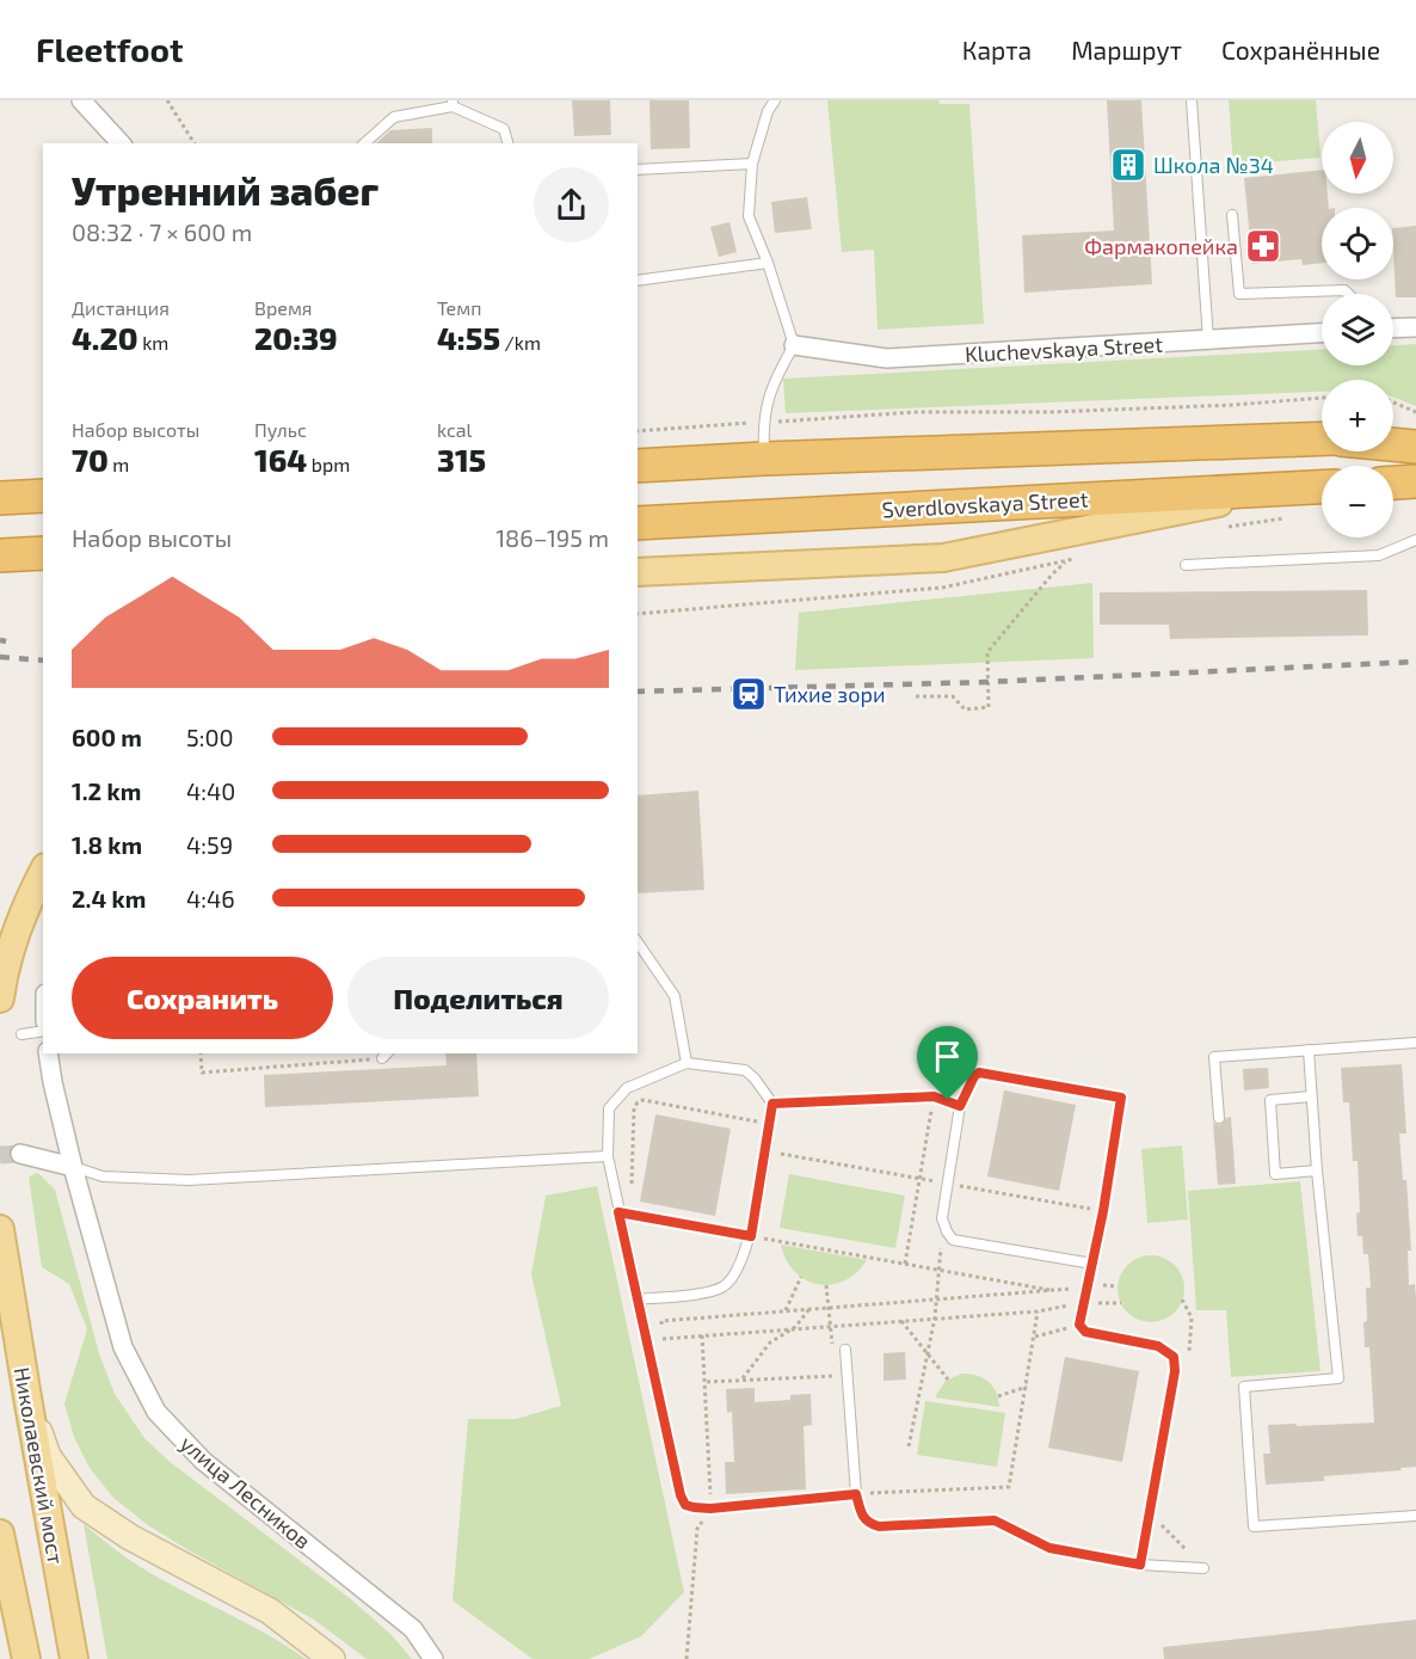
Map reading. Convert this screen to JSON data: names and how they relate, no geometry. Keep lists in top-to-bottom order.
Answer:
{
  "streets": {
    "highway": ["Sverdlovskaya Street"],
    "main road": ["Николаевский мост"],
    "street": ["Kluchevskaya Street", "улица Лесников"]
  },
  "places": {
    "building": ["Школа №34"],
    "pharmacy": ["Фармакопейка"],
    "station": ["Тихие зори"]
  },
  "north": "bottom",
  "page": {
    "header": "Fleetfoot",
    "nav": ["Карта", "Маршрут", "Сохранённые"],
    "map_buttons": ["+", "−"],
    "heading": ["Утренний забег", "08:32 · 7 × 600 m"],
    "stats": [
      ["Дистанция", "4.20 km"],
      ["Время", "20:39"],
      ["Темп", "4:55 /km"],
      ["Набор высоты", "70 m"],
      ["Пульс", "164 bpm"],
      ["kcal", "315"]
    ],
    "chart": ["Набор высоты", "186–195 m"],
    "list": [
      {
        "name": "600 m",
        "note": "5:00"
      },
      {
        "name": "1.2 km",
        "note": "4:40"
      },
      {
        "name": "1.8 km",
        "note": "4:59"
      },
      {
        "name": "2.4 km",
        "note": "4:46"
      }
    ],
    "buttons": ["Сохранить", "Поделиться"]
  }
}
